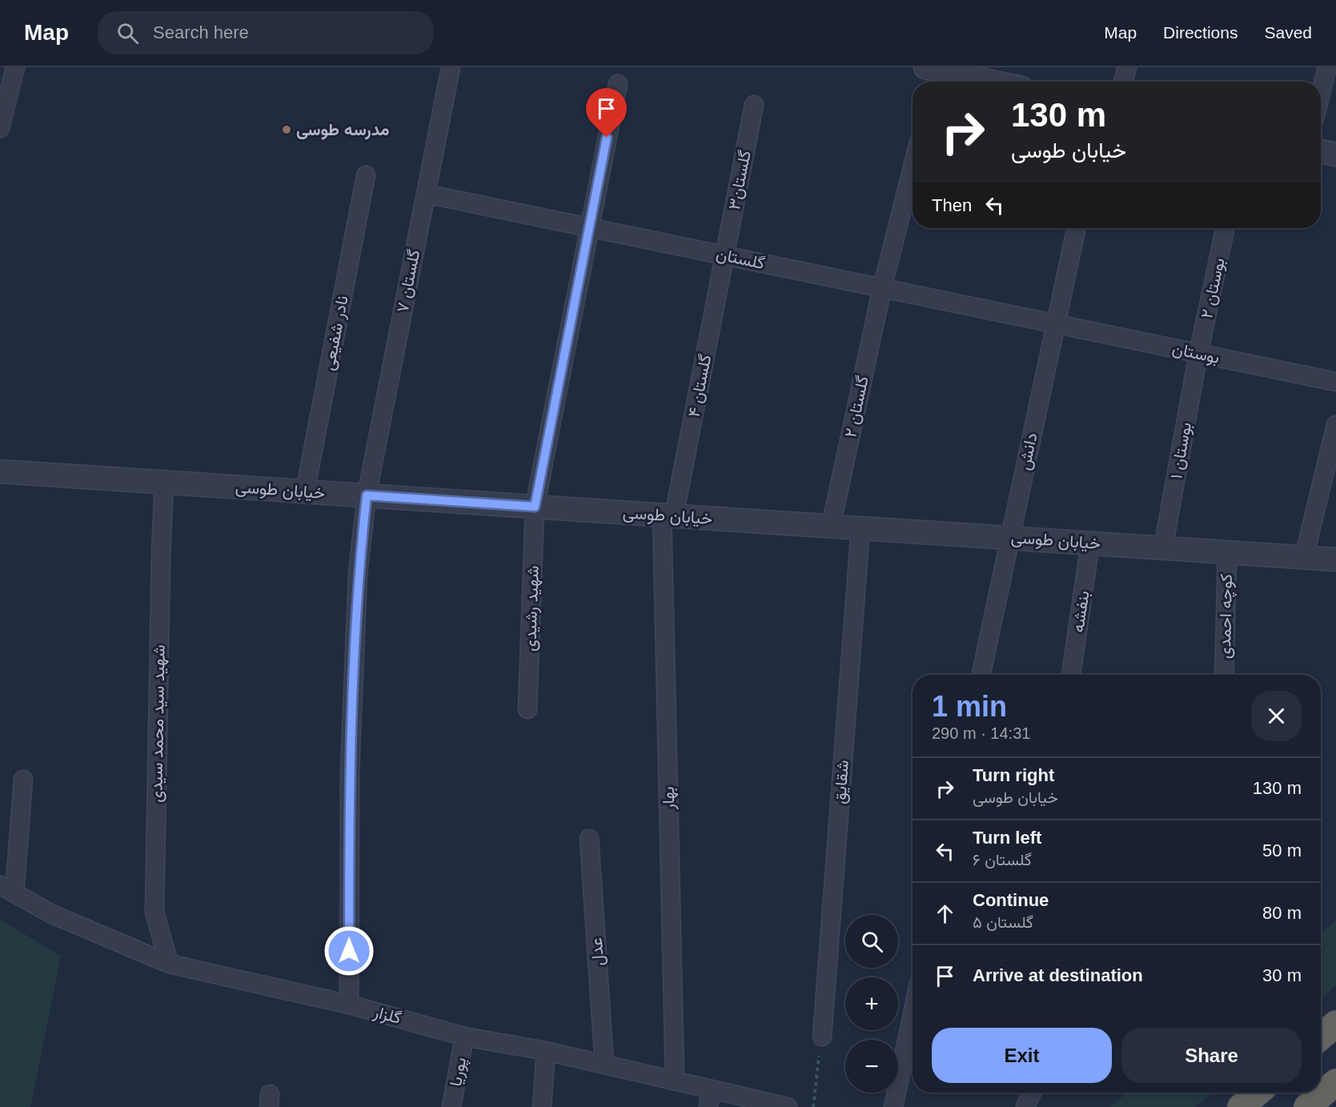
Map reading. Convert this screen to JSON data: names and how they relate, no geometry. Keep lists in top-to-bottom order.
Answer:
{
  "streets": {
    "street": [
      "گلستان۳",
      "گلستان",
      "گلستان ۷",
      "بوستان ۲",
      "نادر شفیعی",
      "بوستان",
      "گلستان ۴",
      "گلستان ۲",
      "بوستان ۱",
      "دانش",
      "خیابان طوسی",
      "شهید رشیدی",
      "بنفشه",
      "کوچه احمدی",
      "شهید سید محمد سیدی",
      "شقایق",
      "بهار",
      "عدل",
      "گلزار",
      "پوریا"
    ]
  },
  "crossings": [
    ["گلستان۳", "گلستان"],
    ["گلستان۳", "گلستان ۴"],
    ["گلستان", "گلستان ۷"],
    ["گلستان", "بوستان"],
    ["گلستان", "گلستان ۴"],
    ["گلستان", "گلستان ۲"],
    ["گلستان", "دانش"],
    ["گلستان", "شهید رشیدی"],
    ["گلستان ۷", "خیابان طوسی"],
    ["گلستان ۷", "گلزار"],
    ["بوستان ۲", "بوستان"],
    ["بوستان ۲", "بوستان ۱"],
    ["نادر شفیعی", "خیابان طوسی"],
    ["بوستان", "بوستان ۱"],
    ["بوستان", "دانش"],
    ["گلستان ۴", "خیابان طوسی"],
    ["گلستان ۴", "بهار"],
    ["گلستان ۲", "خیابان طوسی"],
    ["بوستان ۱", "خیابان طوسی"],
    ["دانش", "خیابان طوسی"],
    ["خیابان طوسی", "شهید رشیدی"],
    ["خیابان طوسی", "بنفشه"],
    ["خیابان طوسی", "کوچه احمدی"],
    ["خیابان طوسی", "شهید سید محمد سیدی"],
    ["خیابان طوسی", "شقایق"],
    ["خیابان طوسی", "بهار"],
    ["شهید سید محمد سیدی", "گلزار"],
    ["بهار", "گلزار"],
    ["عدل", "گلزار"],
    ["گلزار", "پوریا"]
  ],
  "places": ["مدرسه طوسی"],
  "page": {
    "header": "Map",
    "search": "Search here",
    "nav": ["Map", "Directions", "Saved"],
    "turn": ["130 m", "خیابان طوسی"],
    "then": "Then",
    "heading": ["1 min", "290 m · 14:31"],
    "list": [
      {
        "name": "Turn right",
        "note": "خیابان طوسی",
        "value": "130 m"
      },
      {
        "name": "Turn left",
        "note": "گلستان ۶",
        "value": "50 m"
      },
      {
        "name": "Continue",
        "note": "گلستان ۵",
        "value": "80 m"
      },
      {
        "name": "Arrive at destination",
        "value": "30 m"
      }
    ],
    "map_buttons": ["+", "−"],
    "buttons": ["Exit", "Share"]
  }
}
